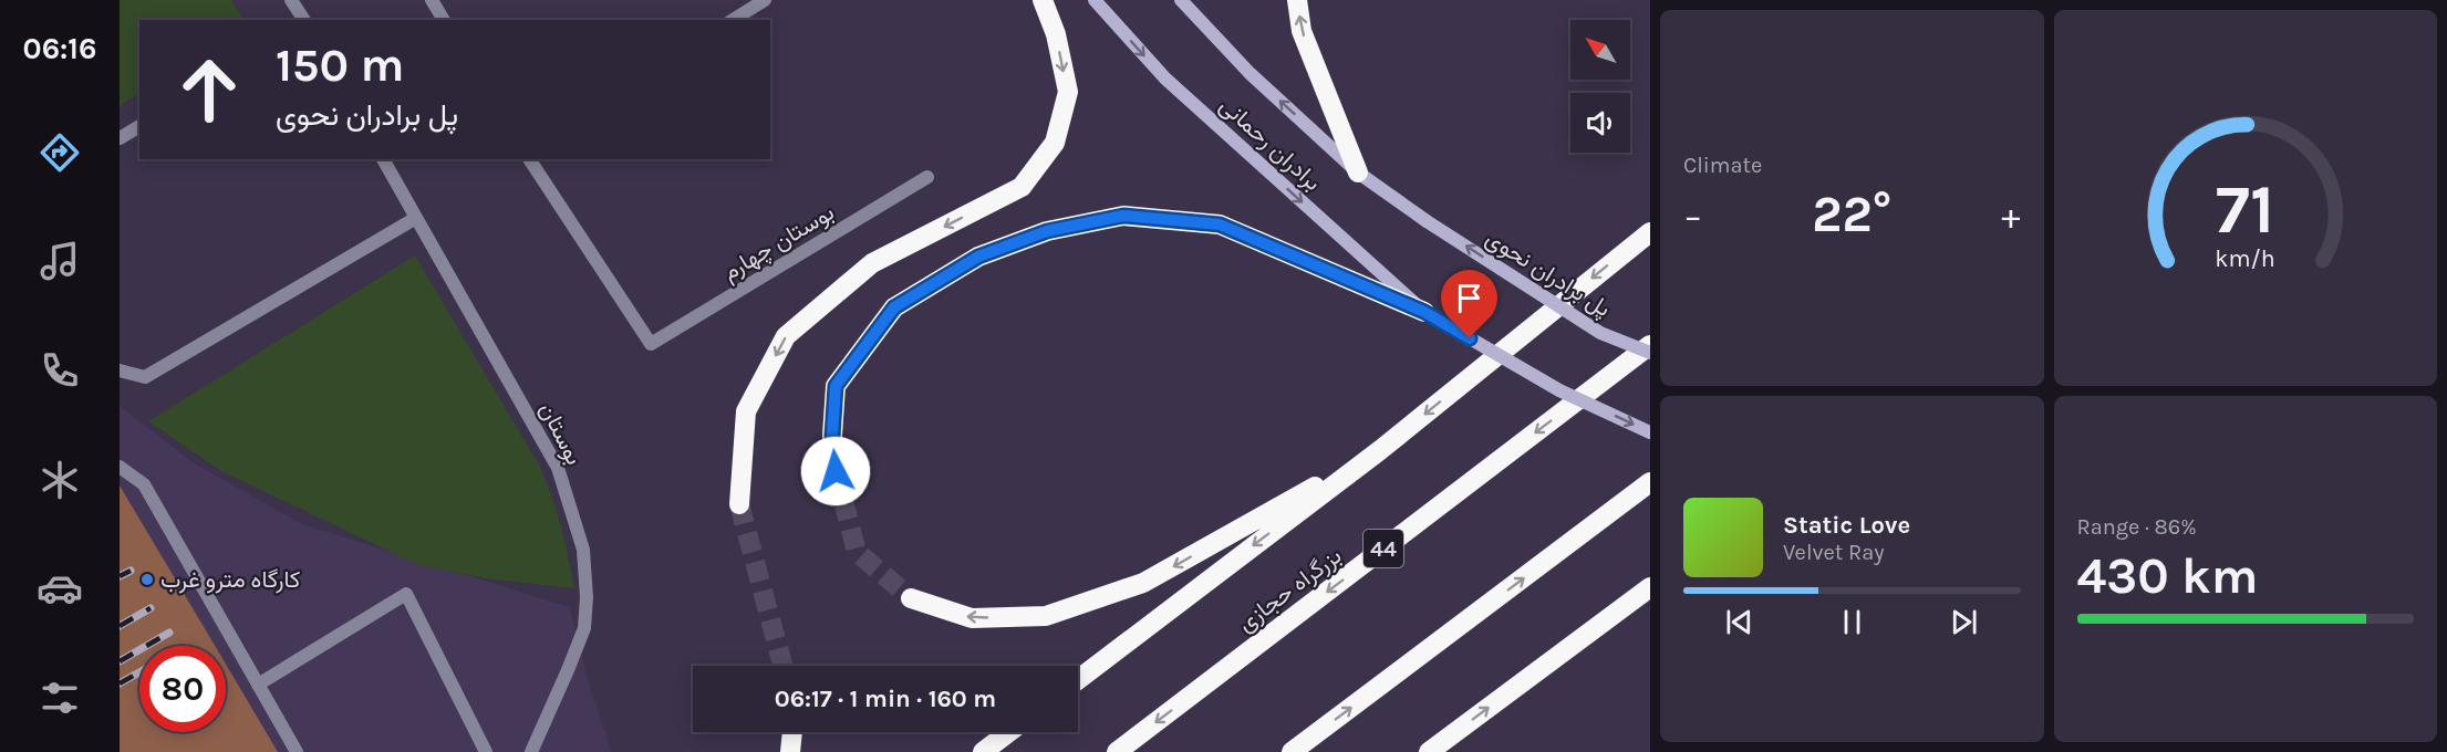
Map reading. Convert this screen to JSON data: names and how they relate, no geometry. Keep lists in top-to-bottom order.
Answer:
{
  "streets": {
    "highway": ["44", "بزرگراه حجازی"],
    "main road": ["برادران رحمانی", "پل برادران نحوی"],
    "street": ["بوستان چهارم", "بوستان"]
  },
  "crossings": [
    ["برادران رحمانی", "پل برادران نحوی"]
  ],
  "places": ["کارگاه مترو غرب"],
  "north": "top left",
  "page": {
    "tabs": "06:16",
    "tile": [
      "Climate",
      ["Range · 86%", "430 km"]
    ],
    "turn": ["150 m", "پل برادران نحوی"],
    "heat": ["−", "22°", "+"],
    "song": ["Static Love", "Velvet Ray"],
    "limit": "80",
    "trip": "06:17 · 1 min · 160 m",
    "gauge": ["71", "km/h"]
  }
}
